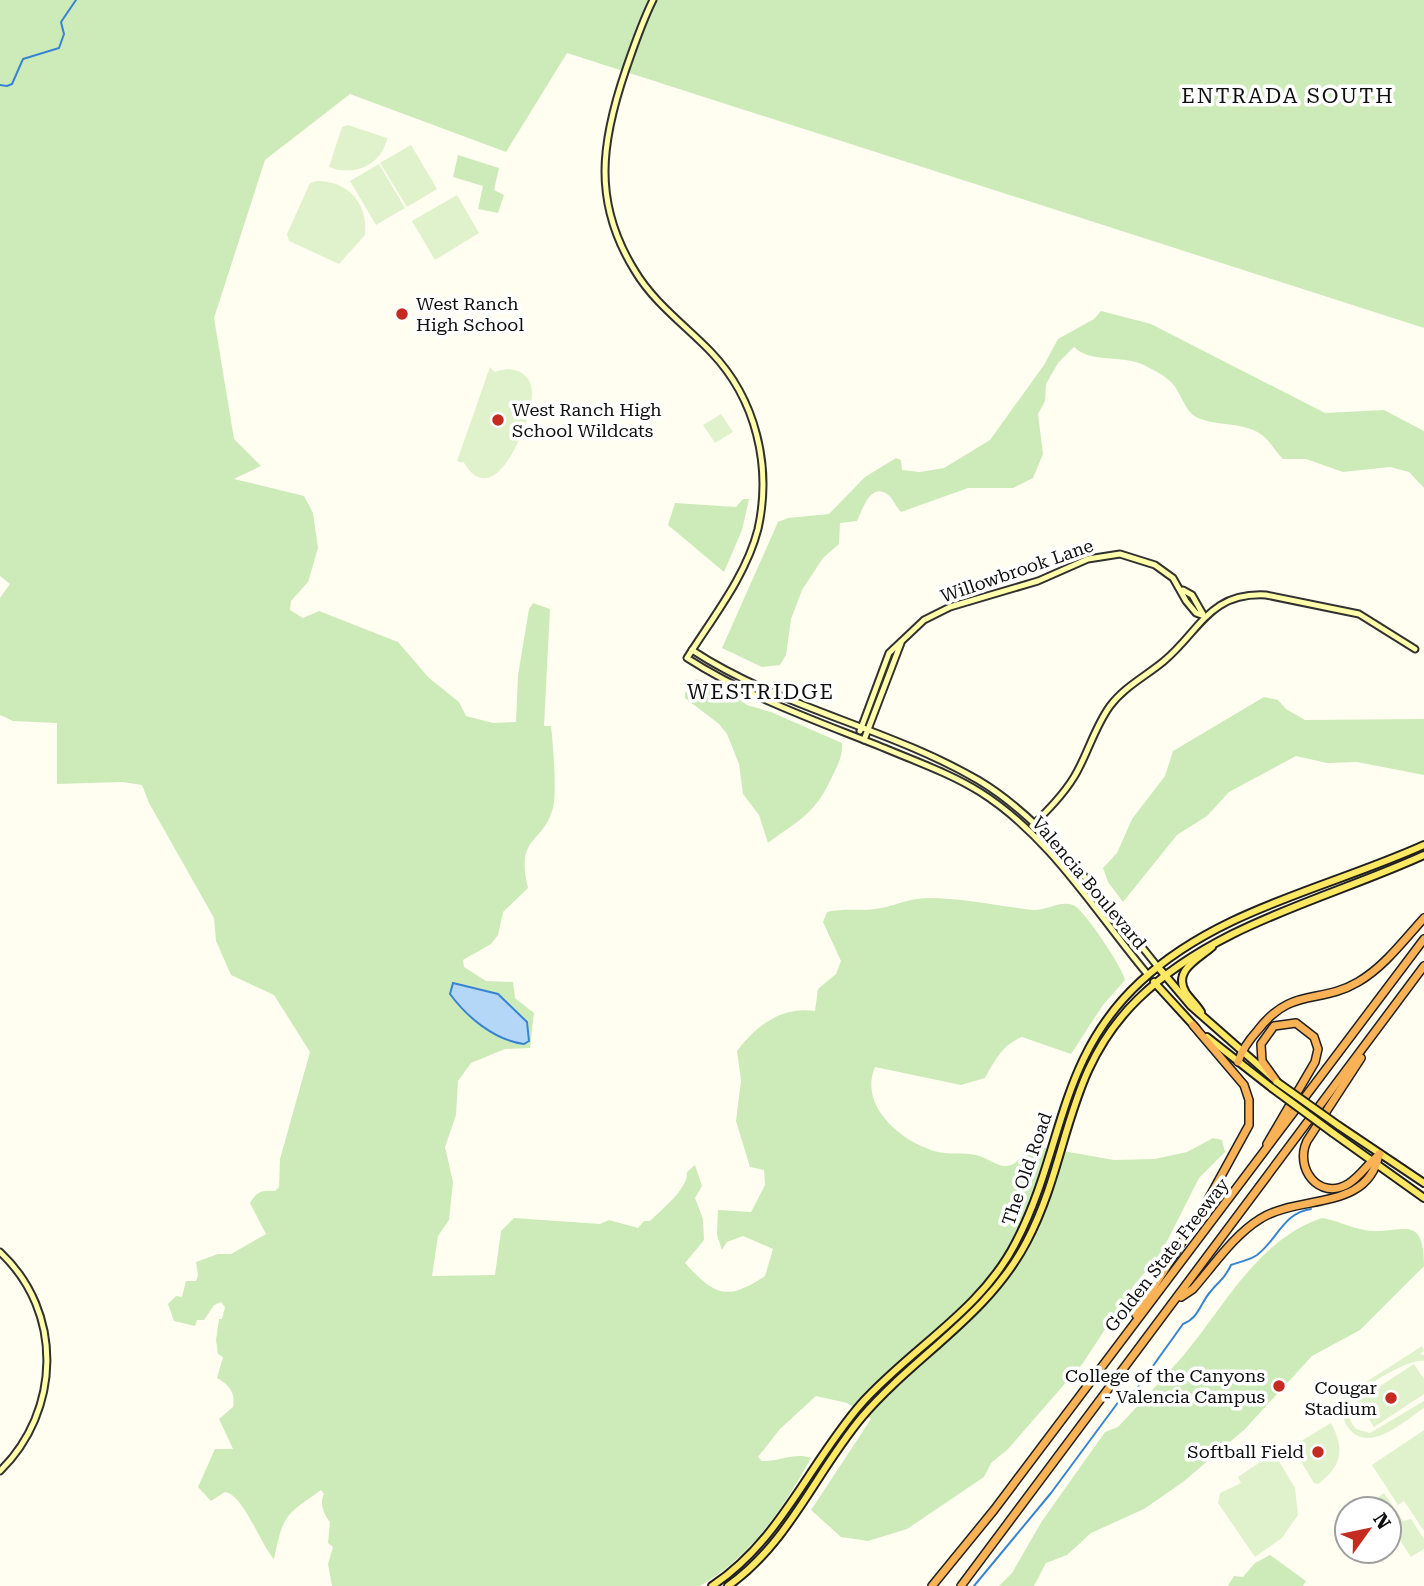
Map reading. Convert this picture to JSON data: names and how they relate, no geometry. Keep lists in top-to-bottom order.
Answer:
{
  "streets": {
    "highway": ["Golden State Freeway"],
    "main road": ["Valencia Boulevard", "The Old Road"],
    "street": ["Willowbrook Lane"]
  },
  "crossings": [
    ["Willowbrook Lane", "Valencia Boulevard"],
    ["Valencia Boulevard", "The Old Road"]
  ],
  "districts": ["ENTRADA SOUTH", "WESTRIDGE"],
  "places": [
    "West Ranch High School",
    "West Ranch High School Wildcats",
    "College of the Canyons - Valencia Campus",
    "Cougar Stadium",
    "Softball Field"
  ],
  "north": "top right"
}
